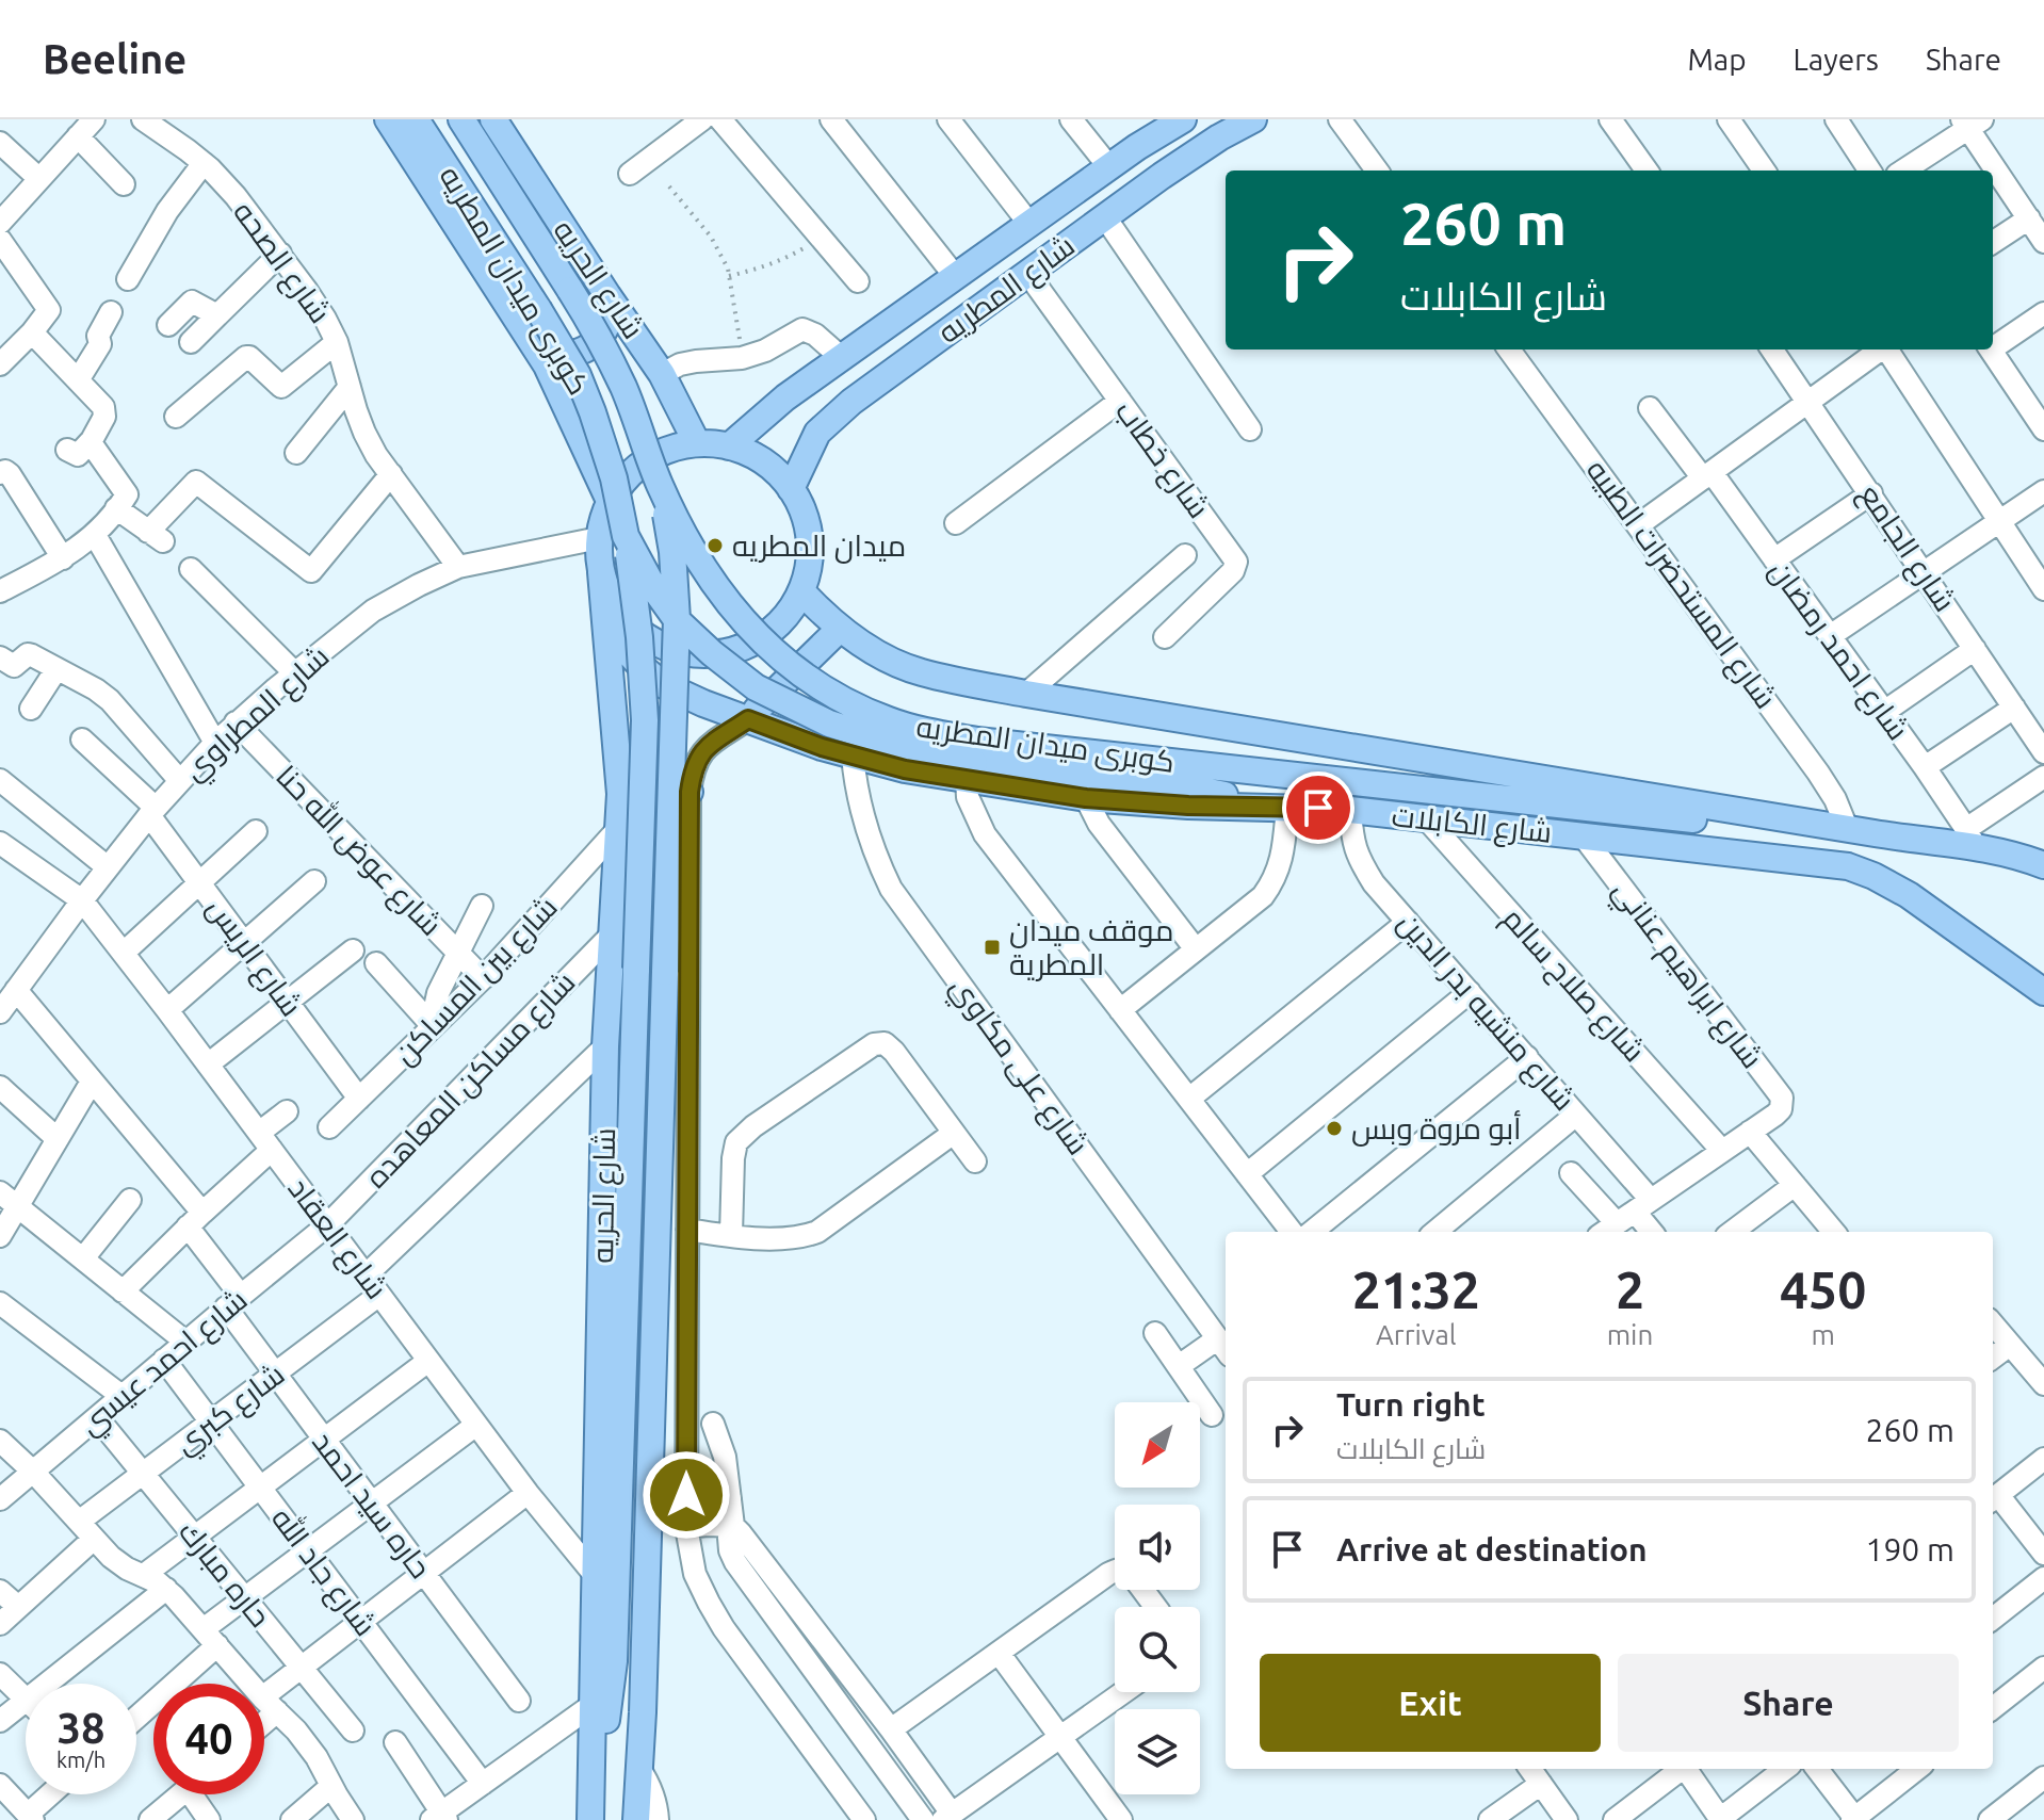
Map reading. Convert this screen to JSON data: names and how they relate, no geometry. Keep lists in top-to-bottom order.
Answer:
{
  "streets": {
    "main road": [
      "شارع الحريه",
      "كوبرى ميدان المطريه",
      "شارع المطريه",
      "شارع الكابلات"
    ],
    "street": [
      "شارع الصحه",
      "شارع خطاب",
      "شارع الجامع",
      "شارع المستحضرات الطبيه",
      "شارع احمد رمضان",
      "شارع المطراوي",
      "شارع عوض الله حنا",
      "شارع الريس",
      "شارع ابراهيم عناني",
      "شارع بين المساكن",
      "شارع صلاح سالم",
      "شارع منشيه بدر الدين",
      "شارع على مكاوي",
      "شارع مساكن المعاهده",
      "شارع العقاد",
      "شارع احمد عيسي",
      "شارع كبري",
      "حاره سيد احمد",
      "شارع جاد الله",
      "حاره مبارك"
    ]
  },
  "crossings": [
    ["شارع الصحه", "شارع المطراوي"],
    ["شارع الحريه", "شارع المطريه"],
    ["شارع الحريه", "شارع المطراوي"],
    ["شارع الحريه", "شارع الكابلات"],
    ["شارع الحريه", "شارع بين المساكن"],
    ["شارع الحريه", "شارع مساكن المعاهده"],
    ["شارع الحريه", "شارع العقاد"],
    ["كوبرى ميدان المطريه", "شارع الكابلات"],
    ["شارع المطريه", "شارع خطاب"],
    ["شارع المطريه", "شارع المطراوي"],
    ["شارع المطريه", "شارع الكابلات"],
    ["شارع المستحضرات الطبيه", "شارع الكابلات"],
    ["شارع احمد رمضان", "شارع الكابلات"],
    ["شارع المطراوي", "شارع الكابلات"],
    ["شارع المطراوي", "شارع عوض الله حنا"],
    ["شارع المطراوي", "شارع الريس"],
    ["شارع المطراوي", "شارع العقاد"],
    ["شارع المطراوي", "حاره سيد احمد"],
    ["شارع الكابلات", "شارع ابراهيم عناني"],
    ["شارع الكابلات", "شارع صلاح سالم"],
    ["شارع الكابلات", "شارع منشيه بدر الدين"],
    ["شارع الكابلات", "شارع على مكاوي"],
    ["شارع عوض الله حنا", "شارع بين المساكن"],
    ["شارع الريس", "شارع بين المساكن"],
    ["شارع مساكن المعاهده", "شارع العقاد"],
    ["شارع مساكن المعاهده", "شارع احمد عيسي"],
    ["شارع العقاد", "شارع احمد عيسي"],
    ["شارع العقاد", "شارع كبري"],
    ["شارع احمد عيسي", "حاره سيد احمد"],
    ["شارع احمد عيسي", "شارع جاد الله"],
    ["شارع احمد عيسي", "حاره مبارك"],
    ["شارع كبري", "حاره سيد احمد"],
    ["شارع كبري", "شارع جاد الله"],
    ["شارع كبري", "حاره مبارك"]
  ],
  "places": {
    "other": ["ميدان المطريه", "أبو مروة وبس"],
    "transit": ["موقف ميدان المطرية"]
  },
  "north": "bottom left",
  "page": {
    "header": "Beeline",
    "nav": ["Map", "Layers", "Share"],
    "turn": ["260 m", "شارع الكابلات"],
    "eta": [
      "21:32",
      "Arrival",
      "2",
      "min",
      "450",
      "m"
    ],
    "list": [
      {
        "name": "Turn right",
        "note": "شارع الكابلات",
        "value": "260 m"
      },
      {
        "name": "Arrive at destination",
        "value": "190 m"
      }
    ],
    "buttons": ["Exit", "Share"],
    "speed": "38 km/h",
    "limit": "40"
  }
}
